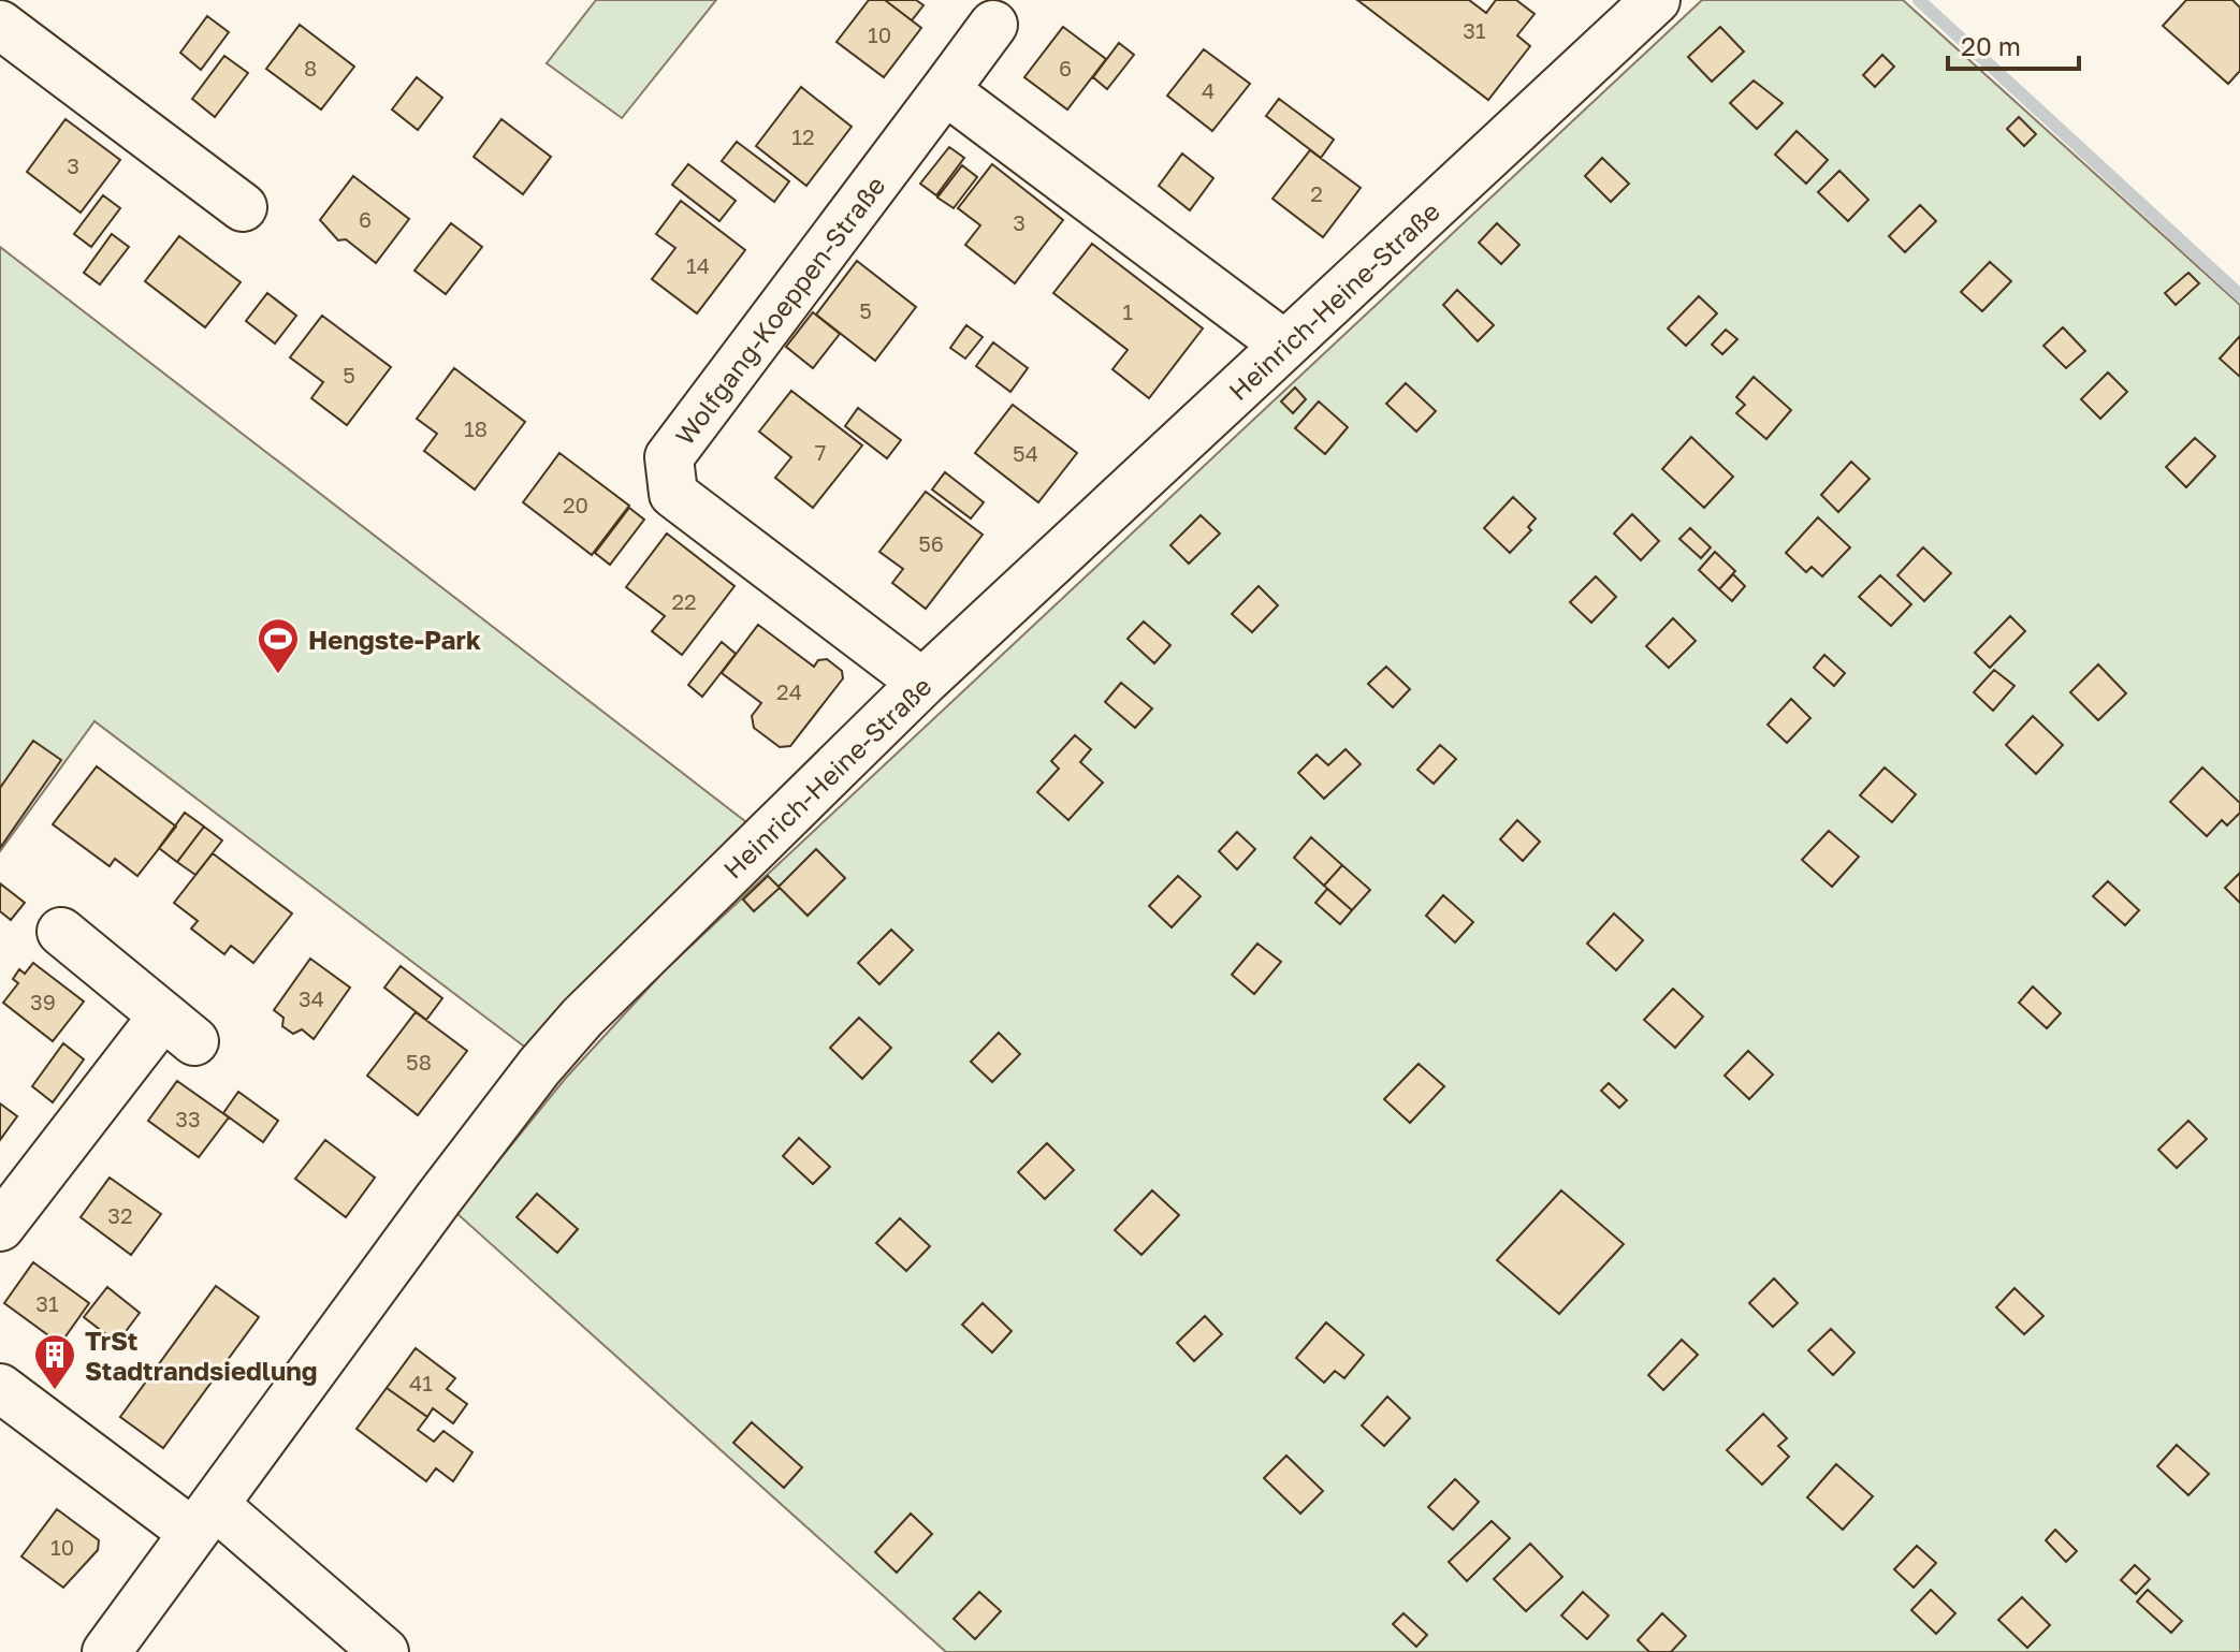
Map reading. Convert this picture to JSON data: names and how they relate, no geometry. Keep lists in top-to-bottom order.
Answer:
{
  "streets": {
    "street": ["Heinrich-Heine-Straße", "Wolfgang-Koeppen-Straße"]
  },
  "crossings": [
    ["Heinrich-Heine-Straße", "Wolfgang-Koeppen-Straße"]
  ],
  "places": {
    "sports": ["Hengste-Park"],
    "building": ["TrSt Stadtrandsiedlung"]
  },
  "house_numbers": [
    "31",
    "10",
    "8",
    "6",
    "4",
    "12",
    "3",
    "2",
    "6",
    "3",
    "14",
    "5",
    "1",
    "5",
    "18",
    "7",
    "54",
    "20",
    "56",
    "22",
    "24",
    "34",
    "39",
    "58",
    "33",
    "32",
    "31",
    "41",
    "10"
  ],
  "scale_bar": "20 m"
}
